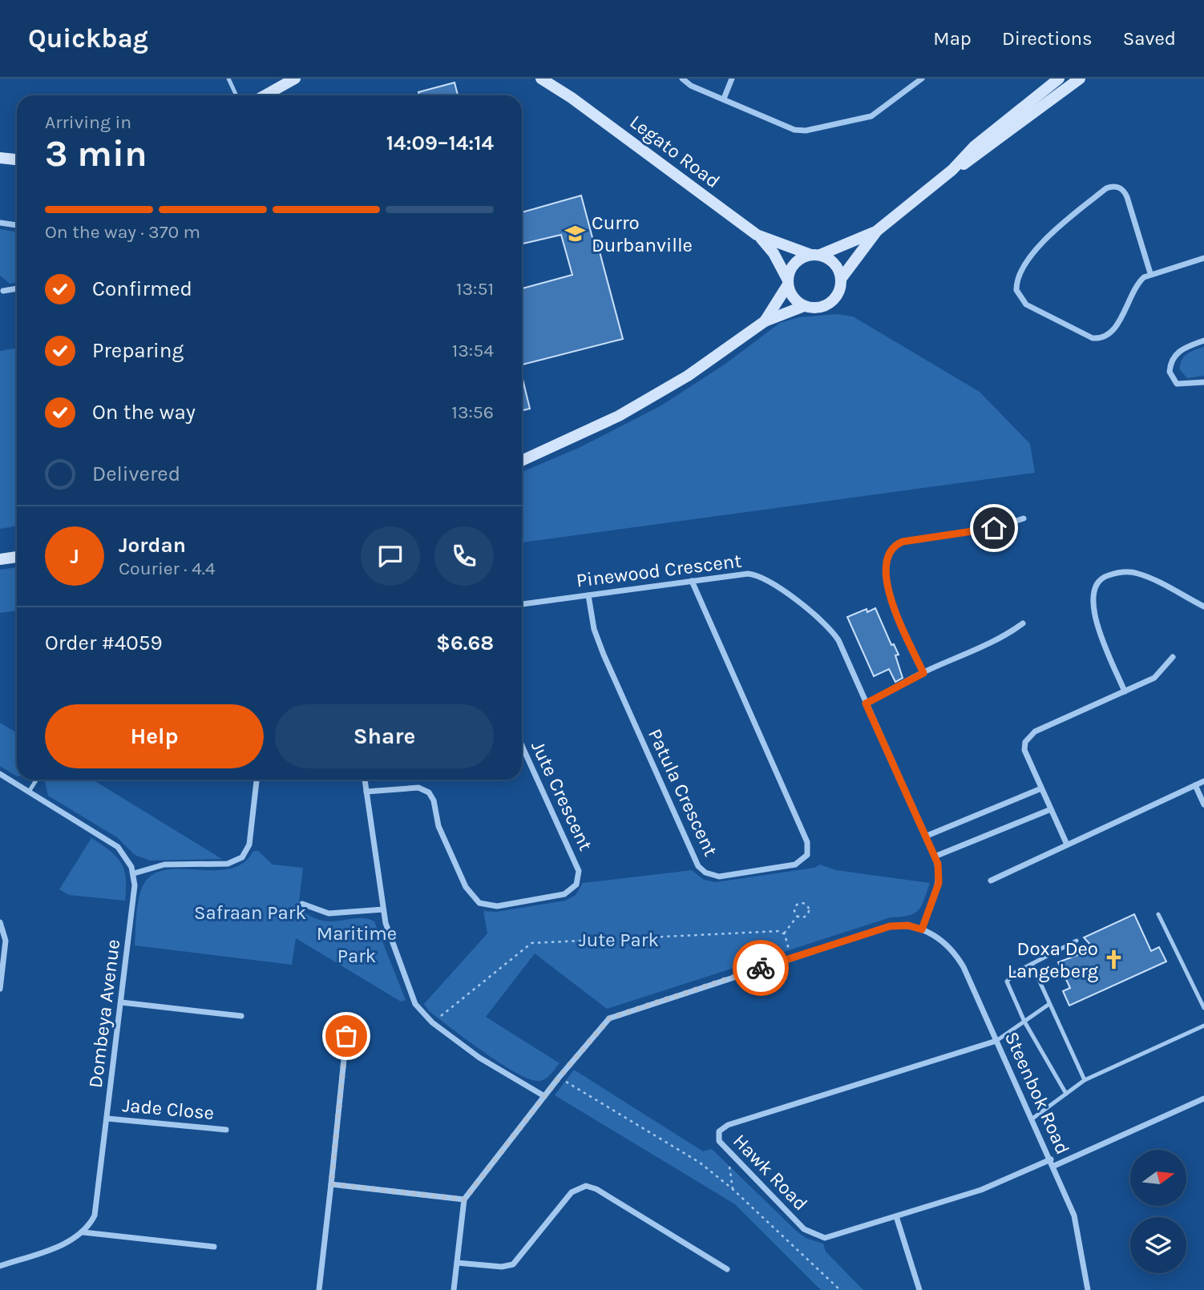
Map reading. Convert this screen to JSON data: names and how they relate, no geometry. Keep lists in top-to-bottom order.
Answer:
{
  "streets": {
    "street": [
      "Legato Road",
      "Pinewood Crescent",
      "Patula Crescent",
      "Jute Crescent",
      "Dombeya Avenue",
      "Steenbok Road",
      "Jade Close",
      "Hawk Road"
    ]
  },
  "crossings": [
    ["Pinewood Crescent", "Patula Crescent"],
    ["Pinewood Crescent", "Steenbok Road"],
    ["Dombeya Avenue", "Jade Close"],
    ["Steenbok Road", "Hawk Road"]
  ],
  "parks": ["Safraan Park", "Maritime Park", "Jute Park"],
  "places": {
    "school or university": ["Curro Durbanville"],
    "church": ["Doxa Deo Langeberg"]
  },
  "north": "right",
  "page": {
    "header": "Quickbag",
    "nav": ["Map", "Directions", "Saved"],
    "heading": ["3 min", "Arriving in", "14:09–14:14"],
    "panel": [
      "Jordan",
      "Courier · 4.4",
      "Order #4059",
      "$6.68"
    ],
    "bar": "On the way · 370 m",
    "list": [
      ["Confirmed", "13:51"],
      ["Preparing", "13:54"],
      ["On the way", "13:56"],
      "Delivered"
    ],
    "round": "J",
    "buttons": ["Help", "Share"]
  }
}
